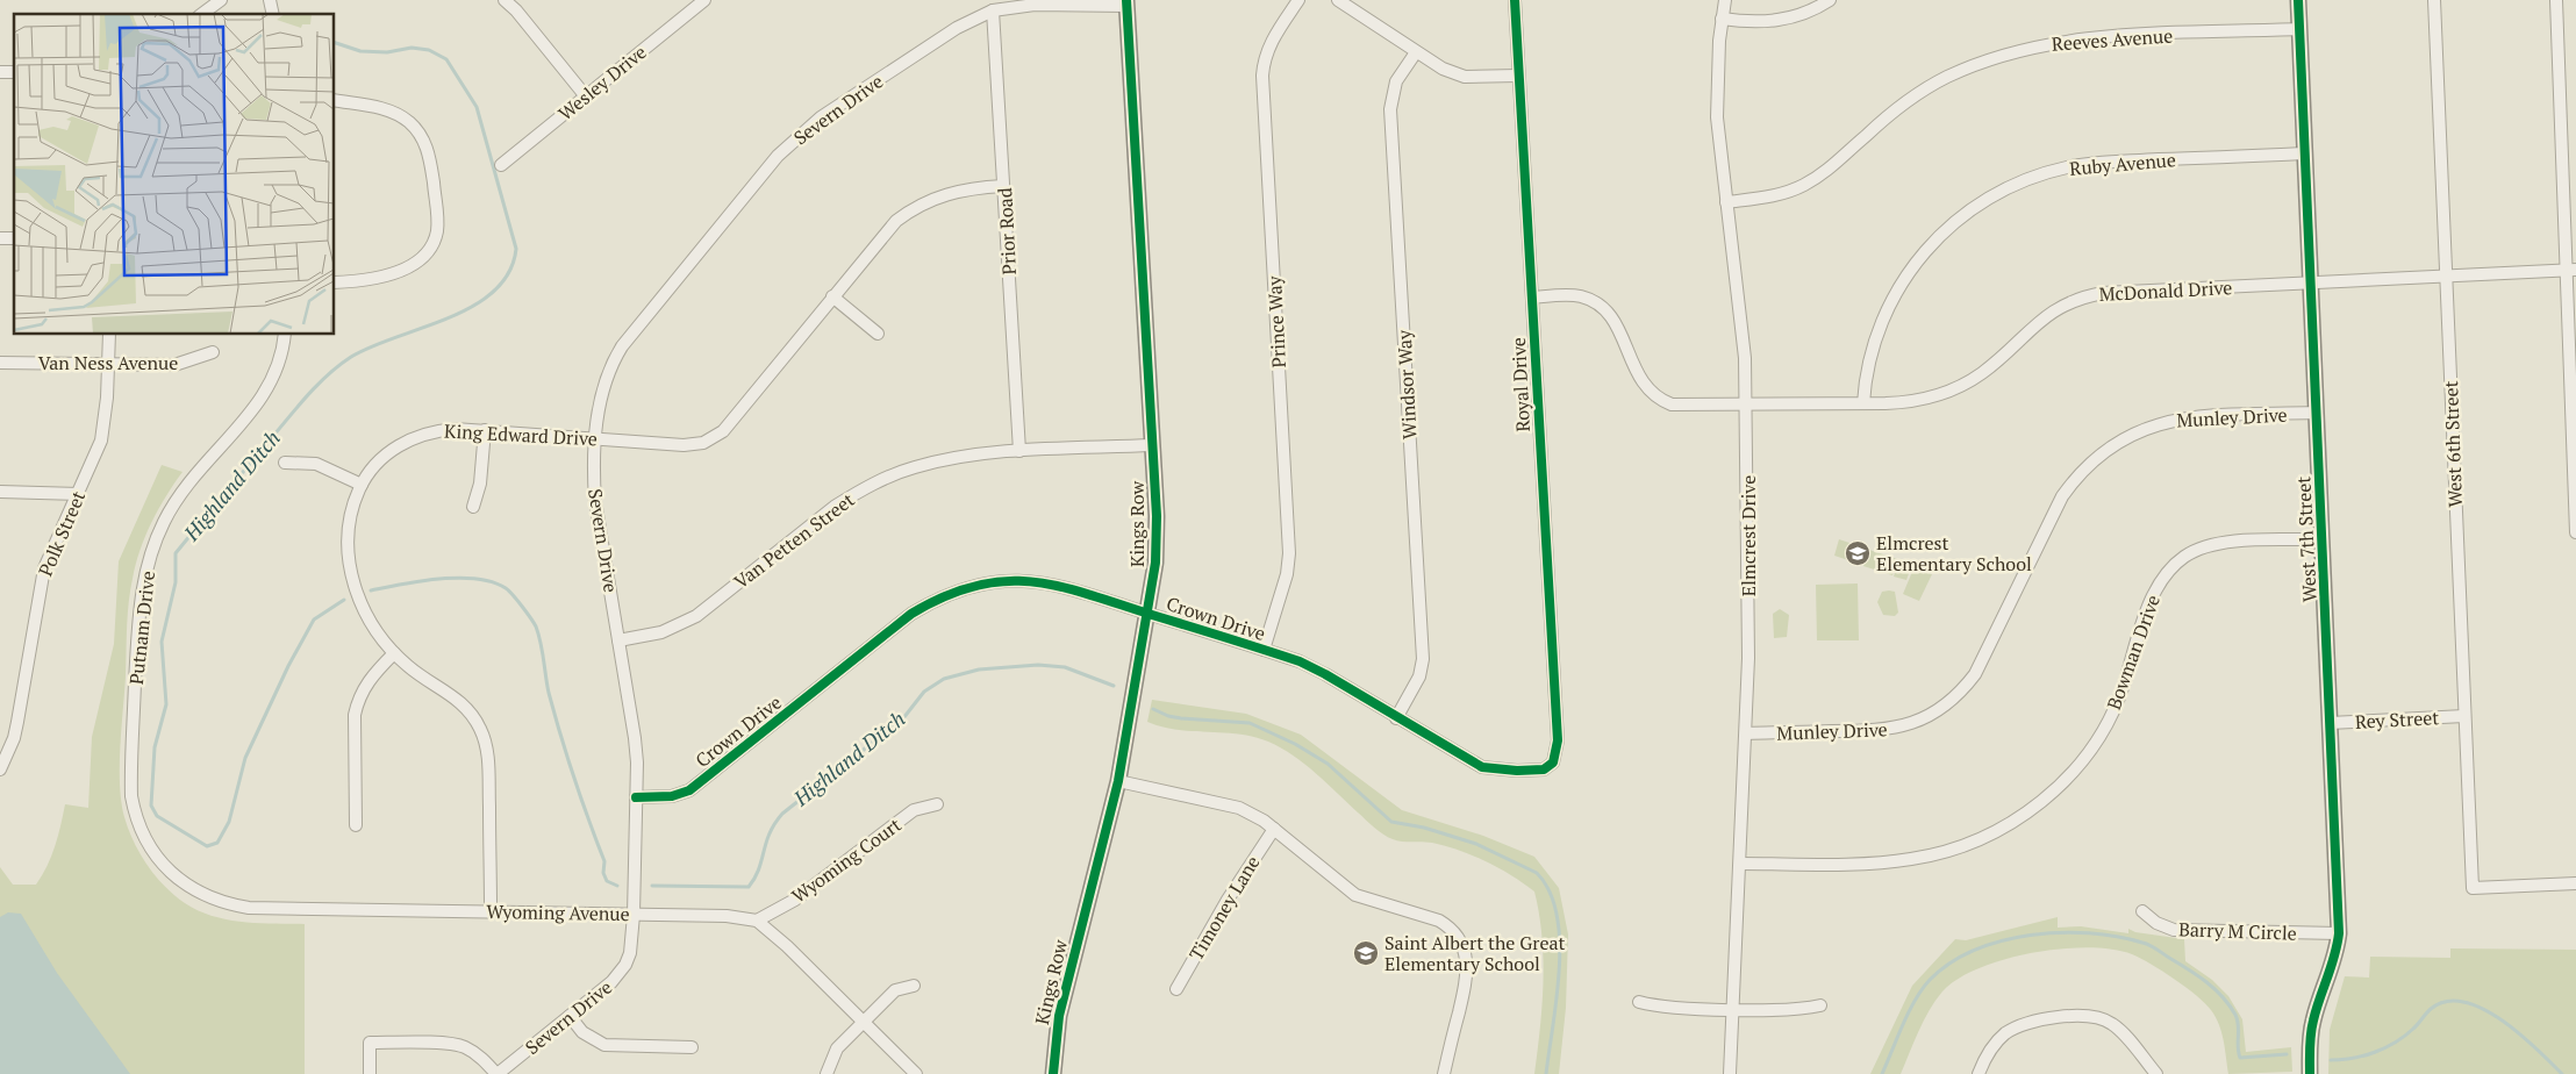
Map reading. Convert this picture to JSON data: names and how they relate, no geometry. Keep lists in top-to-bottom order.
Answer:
{
  "streets": {
    "main road": ["Kings Row", "West 7th Street"],
    "street": [
      "Reeves Avenue",
      "Wesley Drive",
      "Severn Drive",
      "Ruby Avenue",
      "Prior Road",
      "McDonald Drive",
      "Prince Way",
      "Van Ness Avenue",
      "Windsor Way",
      "Royal Drive",
      "Munley Drive",
      "King Edward Drive",
      "West 6th Street",
      "Polk Street",
      "Elmcrest Drive",
      "Van Petten Street",
      "Crown Drive",
      "Putnam Drive",
      "Bowman Drive",
      "Rey Street",
      "Wyoming Court",
      "Timoney Lane",
      "Wyoming Avenue",
      "Barry M Circle"
    ]
  },
  "crossings": [
    ["Reeves Avenue", "Elmcrest Drive"],
    ["Reeves Avenue", "West 7th Street"],
    ["Severn Drive", "Prior Road"],
    ["Severn Drive", "King Edward Drive"],
    ["Severn Drive", "Kings Row"],
    ["Severn Drive", "Van Petten Street"],
    ["Severn Drive", "Crown Drive"],
    ["Severn Drive", "Wyoming Avenue"],
    ["Ruby Avenue", "McDonald Drive"],
    ["Ruby Avenue", "West 7th Street"],
    ["Prior Road", "King Edward Drive"],
    ["Prior Road", "Van Petten Street"],
    ["McDonald Drive", "Royal Drive"],
    ["McDonald Drive", "West 6th Street"],
    ["McDonald Drive", "Elmcrest Drive"],
    ["McDonald Drive", "West 7th Street"],
    ["Prince Way", "Crown Drive"],
    ["Van Ness Avenue", "Polk Street"],
    ["Windsor Way", "Crown Drive"],
    ["Royal Drive", "Crown Drive"],
    ["Munley Drive", "Elmcrest Drive"],
    ["Munley Drive", "West 7th Street"],
    ["King Edward Drive", "Wyoming Avenue"],
    ["West 6th Street", "Rey Street"],
    ["Kings Row", "Van Petten Street"],
    ["Kings Row", "Crown Drive"],
    ["Elmcrest Drive", "Bowman Drive"],
    ["West 7th Street", "Bowman Drive"],
    ["West 7th Street", "Rey Street"],
    ["West 7th Street", "Barry M Circle"],
    ["Putnam Drive", "Wyoming Avenue"],
    ["Wyoming Court", "Wyoming Avenue"]
  ],
  "water": ["Highland Ditch"],
  "places": {
    "school or university": ["Elmcrest Elementary School", "Saint Albert the Great Elementary School"]
  }
}
